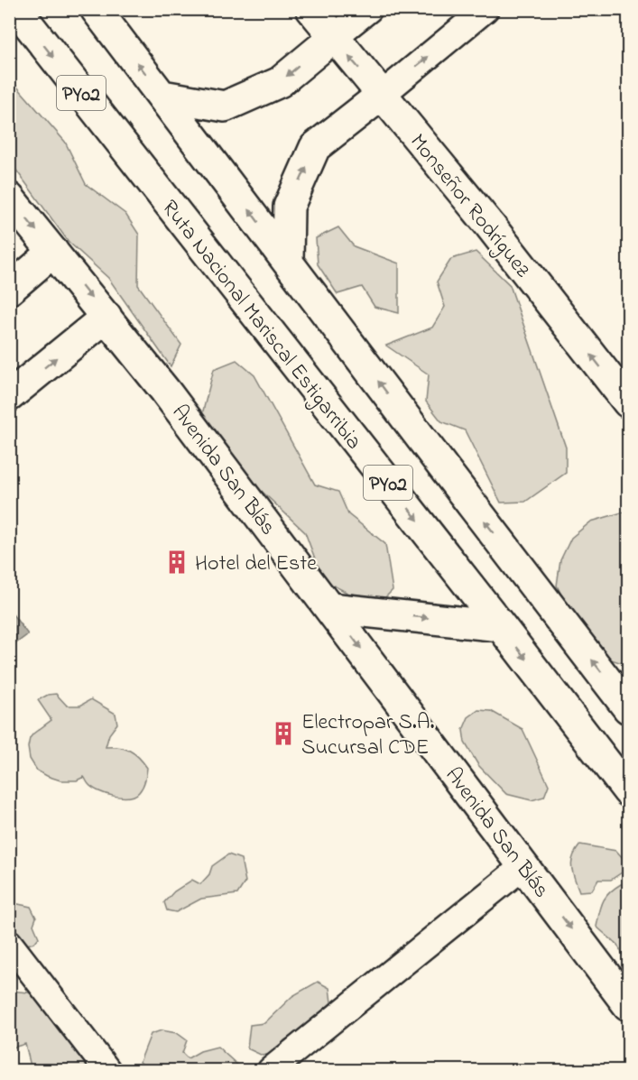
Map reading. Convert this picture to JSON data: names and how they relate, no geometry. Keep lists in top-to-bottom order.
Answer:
{
  "streets": {
    "main road": [
      "PY02",
      "Monseñor Rodríguez",
      "Ruta Nacional Mariscal Estigarribia",
      "Avenida San Blás"
    ]
  },
  "places": {
    "building": ["Hotel del Este", "Electropar S.A. Sucursal CDE"]
  }
}
